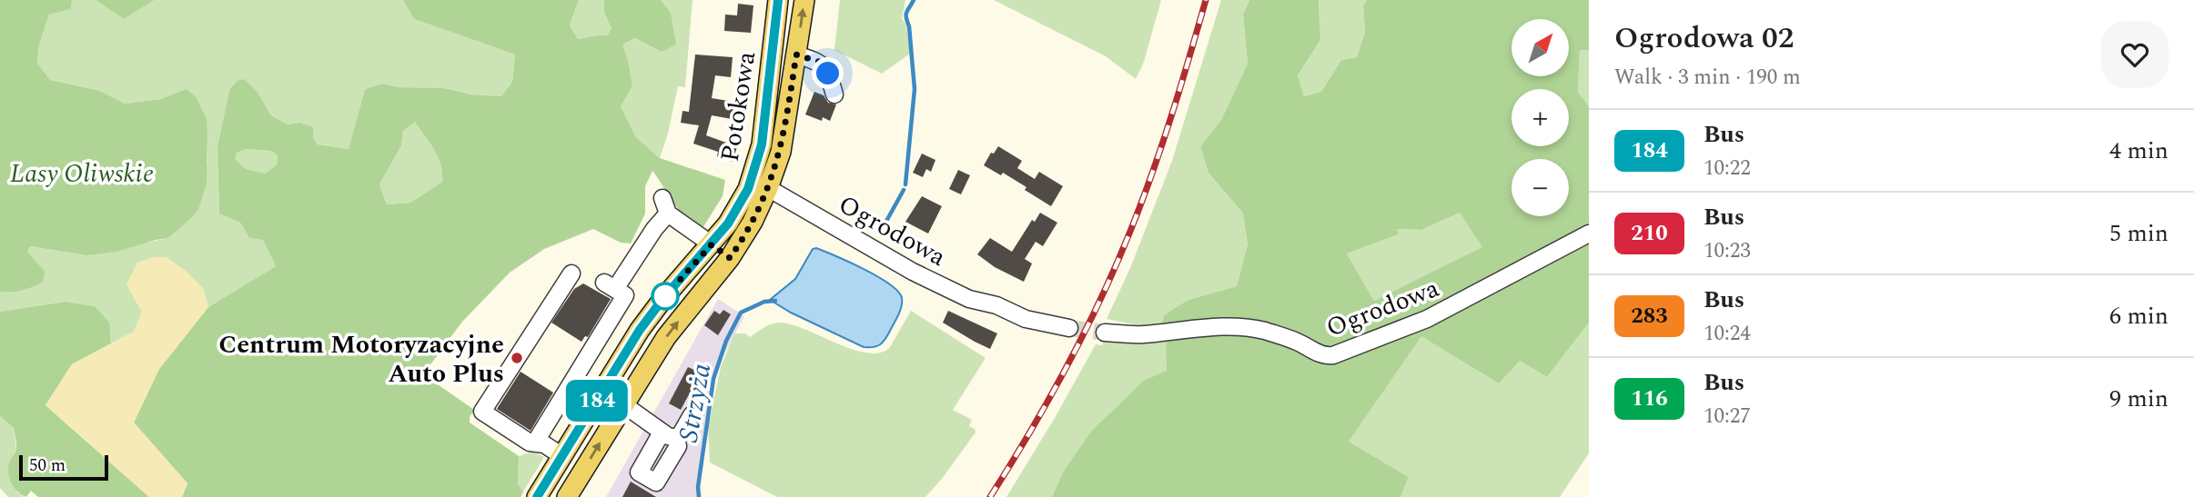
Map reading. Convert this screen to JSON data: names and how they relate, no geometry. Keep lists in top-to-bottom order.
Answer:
{
  "streets": {
    "main road": ["Potokowa"],
    "street": ["Ogrodowa"]
  },
  "crossings": [
    ["Potokowa", "Ogrodowa"]
  ],
  "water": ["Strzyża"],
  "parks": ["Lasy Oliwskie"],
  "places": ["Centrum Motoryzacyjne Auto Plus"],
  "lines": ["bus line 184"],
  "scale_bar": "50 m",
  "north": "top right",
  "page": {
    "on_map": "184",
    "heading": ["Ogrodowa 02", "Walk · 3 min · 190 m"],
    "map_buttons": ["+", "−"],
    "list": [
      {
        "mark": "184",
        "name": "Bus",
        "note": "10:22",
        "value": "4 min"
      },
      {
        "mark": "210",
        "name": "Bus",
        "note": "10:23",
        "value": "5 min"
      },
      {
        "mark": "283",
        "name": "Bus",
        "note": "10:24",
        "value": "6 min"
      },
      {
        "mark": "116",
        "name": "Bus",
        "note": "10:27",
        "value": "9 min"
      }
    ],
    "scale": "50 m"
  }
}
